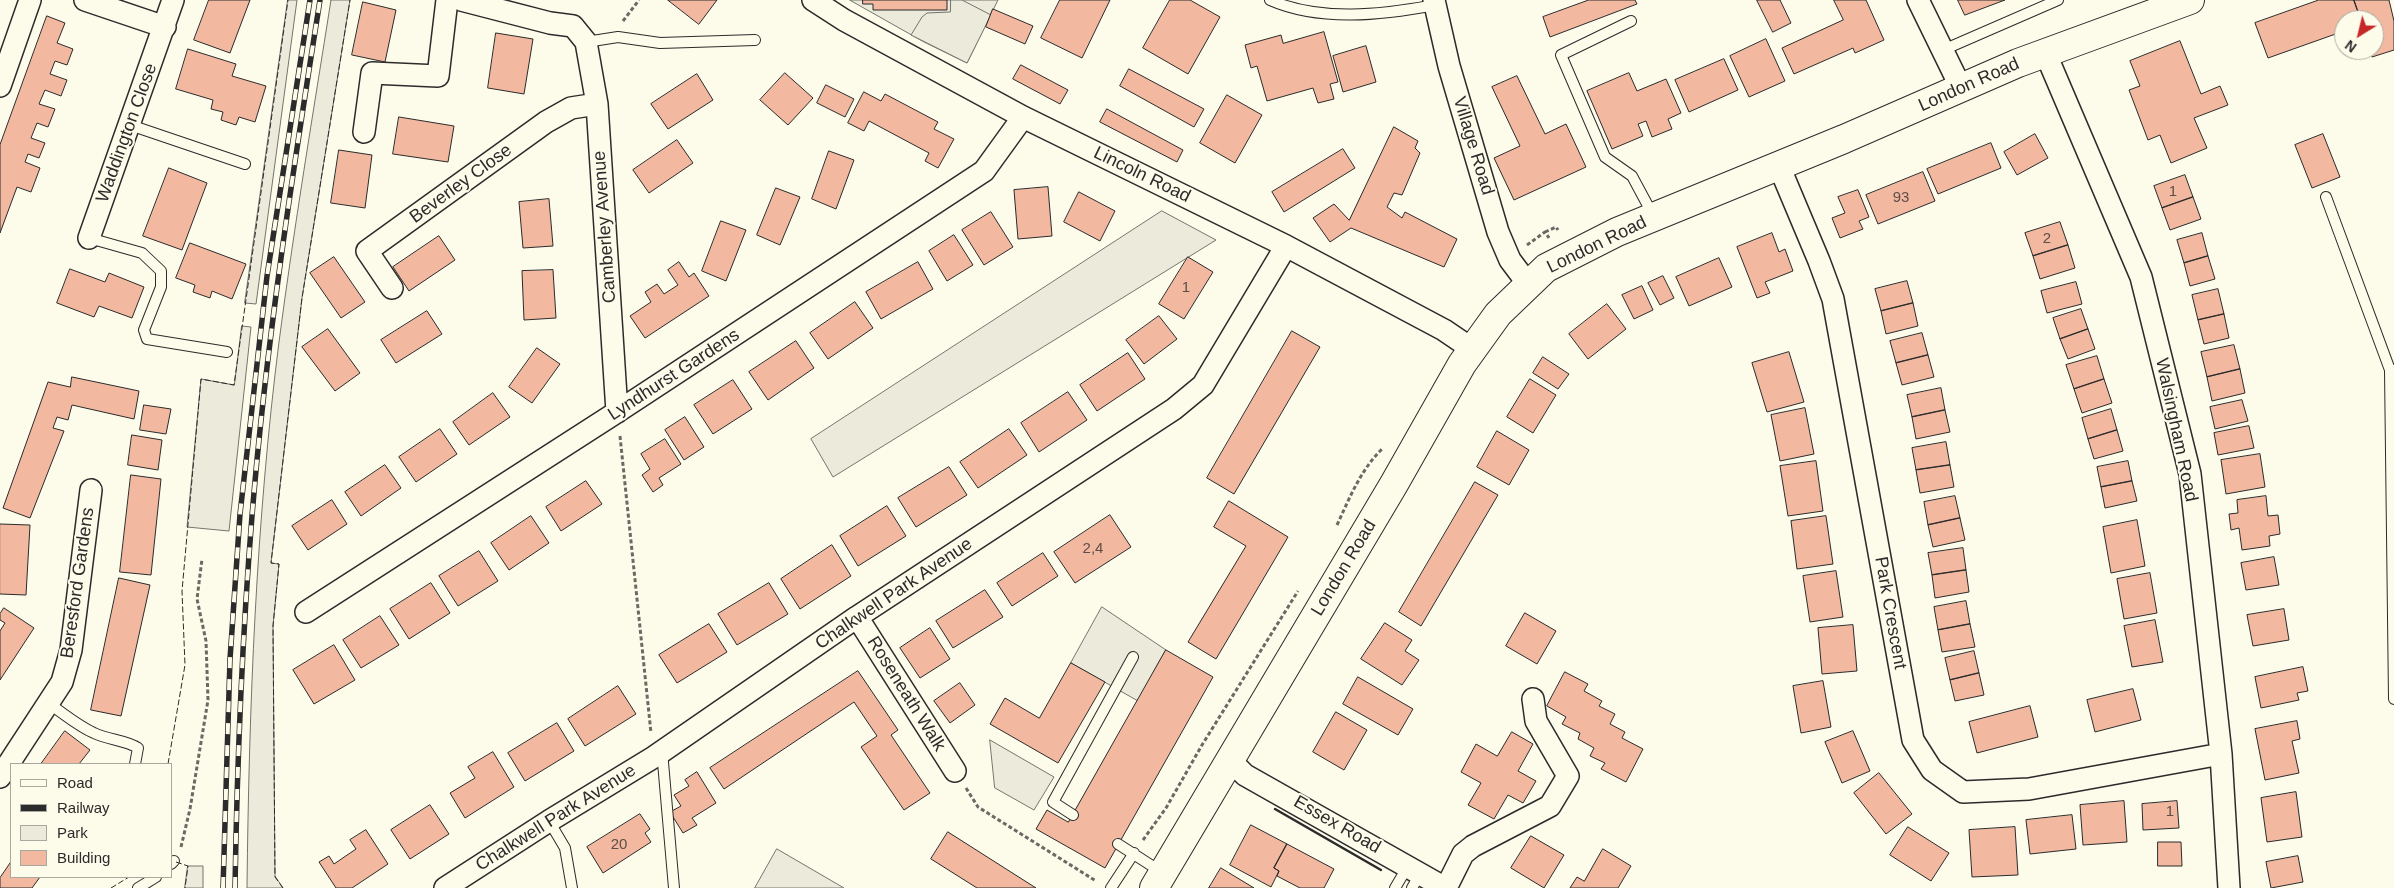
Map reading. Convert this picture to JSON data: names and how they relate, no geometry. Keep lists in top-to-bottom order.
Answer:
{
  "streets": {
    "main road": ["London Road"],
    "street": [
      "Waddington Close",
      "Village Road",
      "Lincoln Road",
      "Beverley Close",
      "Camberley Avenue",
      "Lyndhurst Gardens",
      "Walsingham Road",
      "Beresford Gardens",
      "Chalkwell Park Avenue",
      "Park Crescent",
      "Roseneath Walk",
      "Essex Road"
    ]
  },
  "crossings": [
    ["London Road", "Village Road"],
    ["London Road", "Lincoln Road"],
    ["London Road", "Walsingham Road"],
    ["London Road", "Park Crescent"],
    ["London Road", "Essex Road"],
    ["Lincoln Road", "Lyndhurst Gardens"],
    ["Lincoln Road", "Chalkwell Park Avenue"],
    ["Beverley Close", "Camberley Avenue"],
    ["Camberley Avenue", "Lyndhurst Gardens"],
    ["Walsingham Road", "Park Crescent"],
    ["Chalkwell Park Avenue", "Roseneath Walk"]
  ],
  "house_numbers": [
    "1",
    "93",
    "2",
    "1",
    "2,4",
    "1",
    "20"
  ],
  "legend": [
    "Road",
    "Railway",
    "Park",
    "Building"
  ],
  "north": "bottom left"
}
